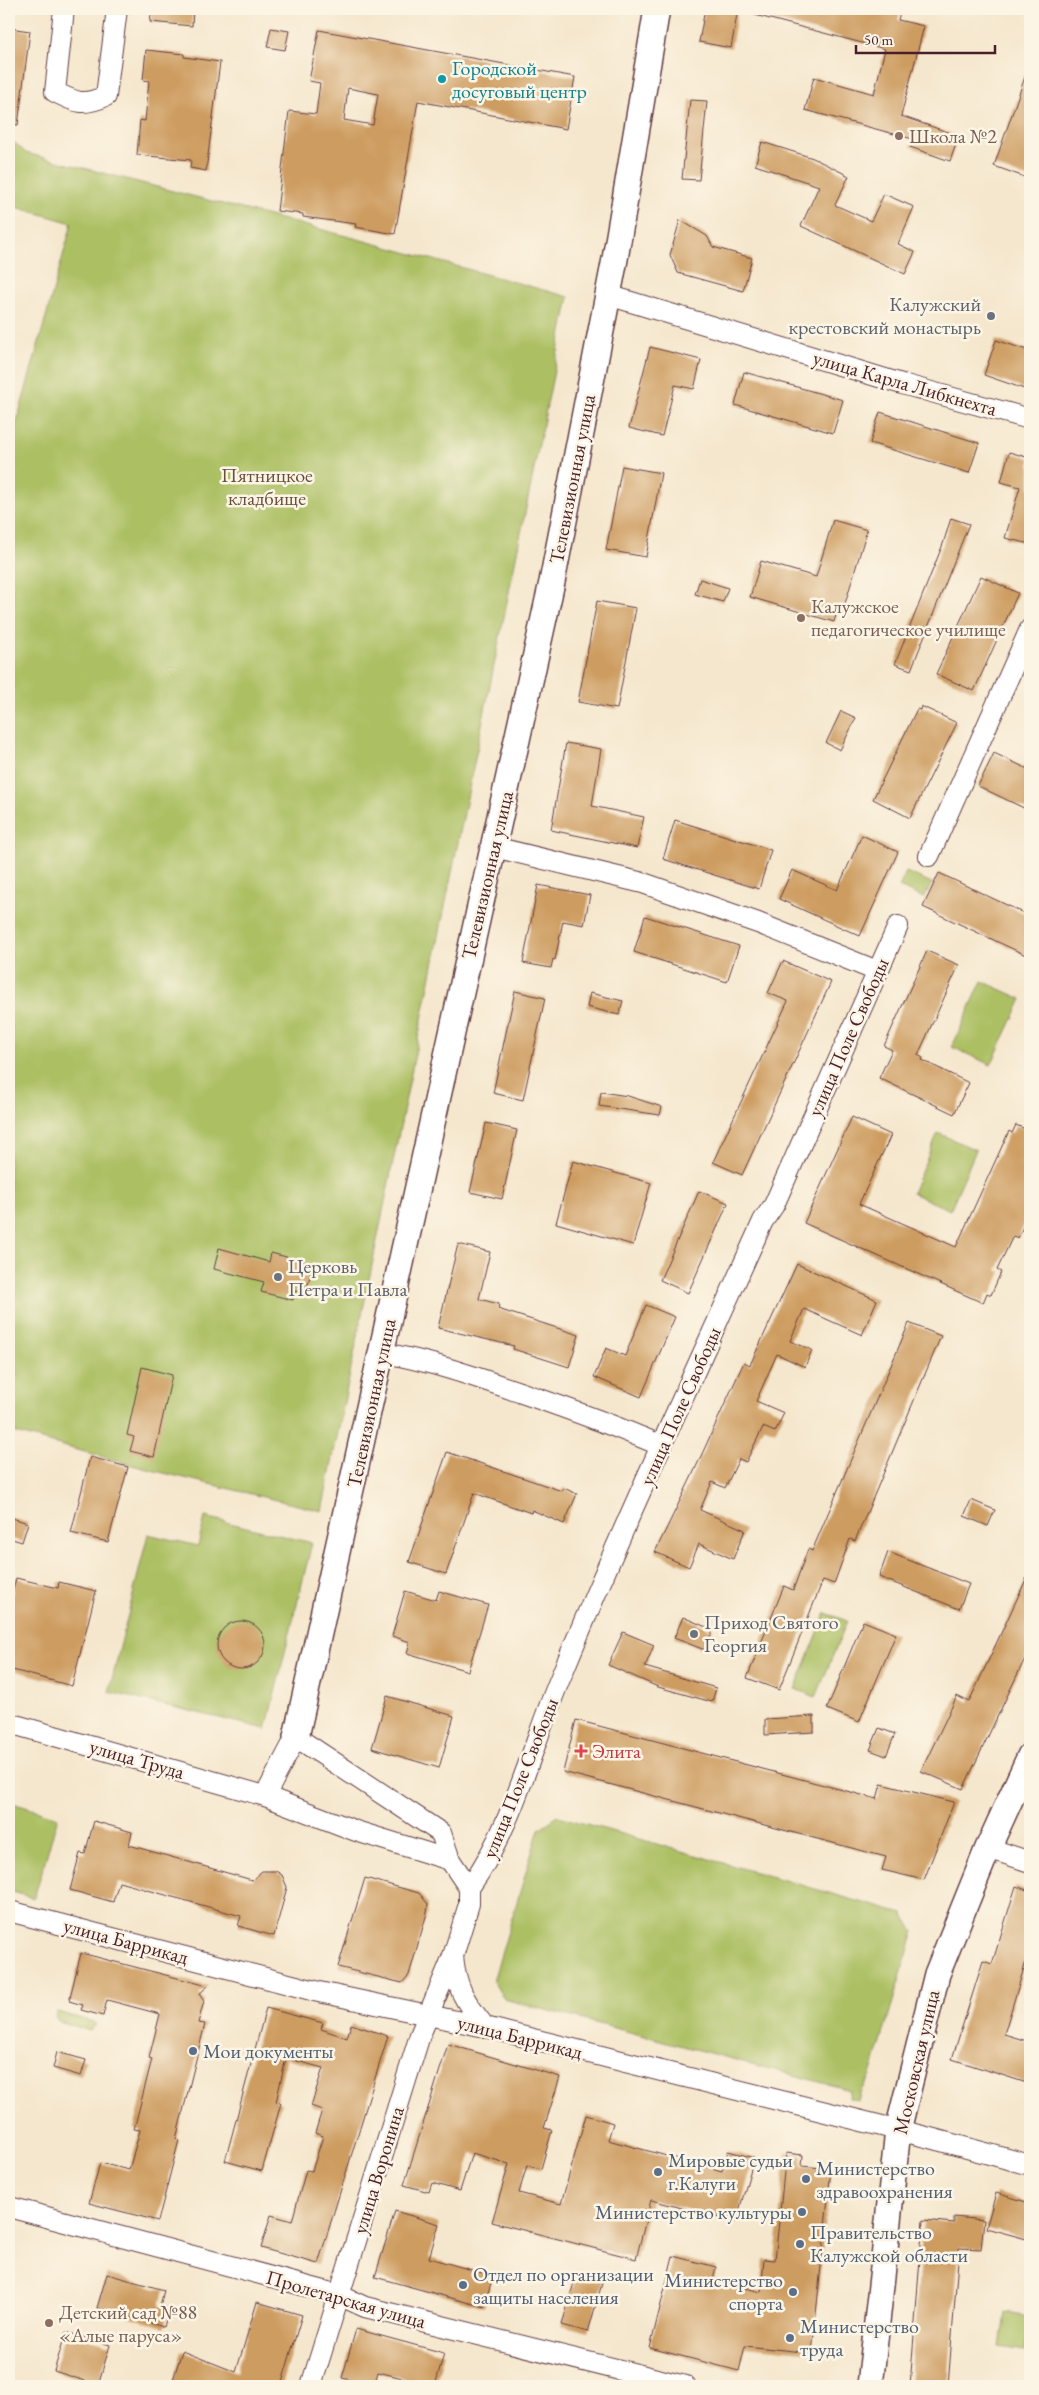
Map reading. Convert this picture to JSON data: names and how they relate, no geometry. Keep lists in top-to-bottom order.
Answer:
{
  "streets": {
    "main road": ["Телевизионная улица", "Московская улица"],
    "street": [
      "улица Карла Либкнехта",
      "улица Поле Свободы",
      "улица Труда",
      "улица Баррикад",
      "улица Воронина",
      "Пролетарская улица"
    ]
  },
  "crossings": [
    ["улица Карла Либкнехта", "Телевизионная улица"],
    ["улица Поле Свободы", "улица Труда"],
    ["улица Баррикад", "Московская улица"],
    ["улица Баррикад", "улица Воронина"],
    ["улица Воронина", "Пролетарская улица"]
  ],
  "parks": ["Пятницкое кладбище"],
  "places": {
    "other": [
      "Городской досуговый центр",
      "Школа №2",
      "Калужский крестовский монастырь",
      "Калужское педагогическое училище",
      "Церковь Петра и Павла",
      "Приход Святого Георгия",
      "Мои документы",
      "Мировые судьи г.Калуги",
      "Министерство здравоохранения",
      "Министерство культуры",
      "Правительство Калужской области",
      "Отдел по организации защиты населения",
      "Министерство спорта",
      "Детский сад №88 «Алые паруса»",
      "Министерство труда"
    ],
    "health": ["Элита"]
  },
  "scale_bar": "50 m"
}
